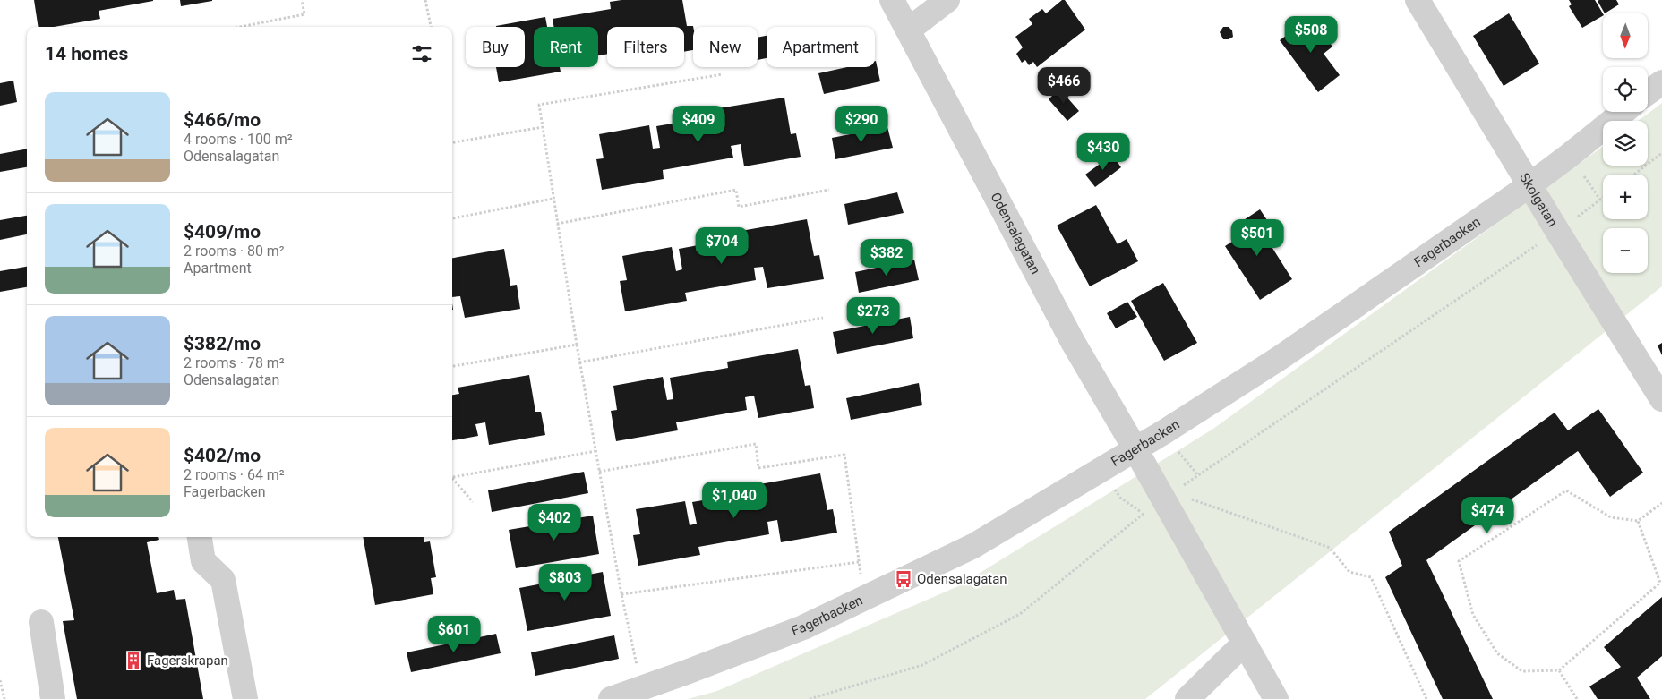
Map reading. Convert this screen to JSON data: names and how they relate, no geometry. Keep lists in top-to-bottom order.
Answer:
{
  "streets": {
    "street": ["Skolgatan", "Odensalagatan", "Fagerbacken"]
  },
  "crossings": [
    ["Skolgatan", "Fagerbacken"],
    ["Odensalagatan", "Fagerbacken"]
  ],
  "places": {
    "bus stop": ["Odensalagatan"],
    "building": ["Fagerskrapan"]
  },
  "north": "bottom",
  "page": {
    "map_buttons": ["+", "−"],
    "price": [
      "$508",
      "$466",
      "$409",
      "$290",
      "$430",
      "$501",
      "$704",
      "$382",
      "$273",
      "$1,040",
      "$474",
      "$402",
      "$803",
      "$601"
    ],
    "chip": [
      "Buy",
      "Rent",
      "Filters",
      "New",
      "Apartment"
    ],
    "heading": "14 homes",
    "list": [
      {
        "name": "$466/mo",
        "note": "4 rooms · 100 m² · Odensalagatan"
      },
      {
        "name": "$409/mo",
        "note": "2 rooms · 80 m² · Apartment"
      },
      {
        "name": "$382/mo",
        "note": "2 rooms · 78 m² · Odensalagatan"
      },
      {
        "name": "$402/mo",
        "note": "2 rooms · 64 m² · Fagerbacken"
      }
    ]
  }
}
